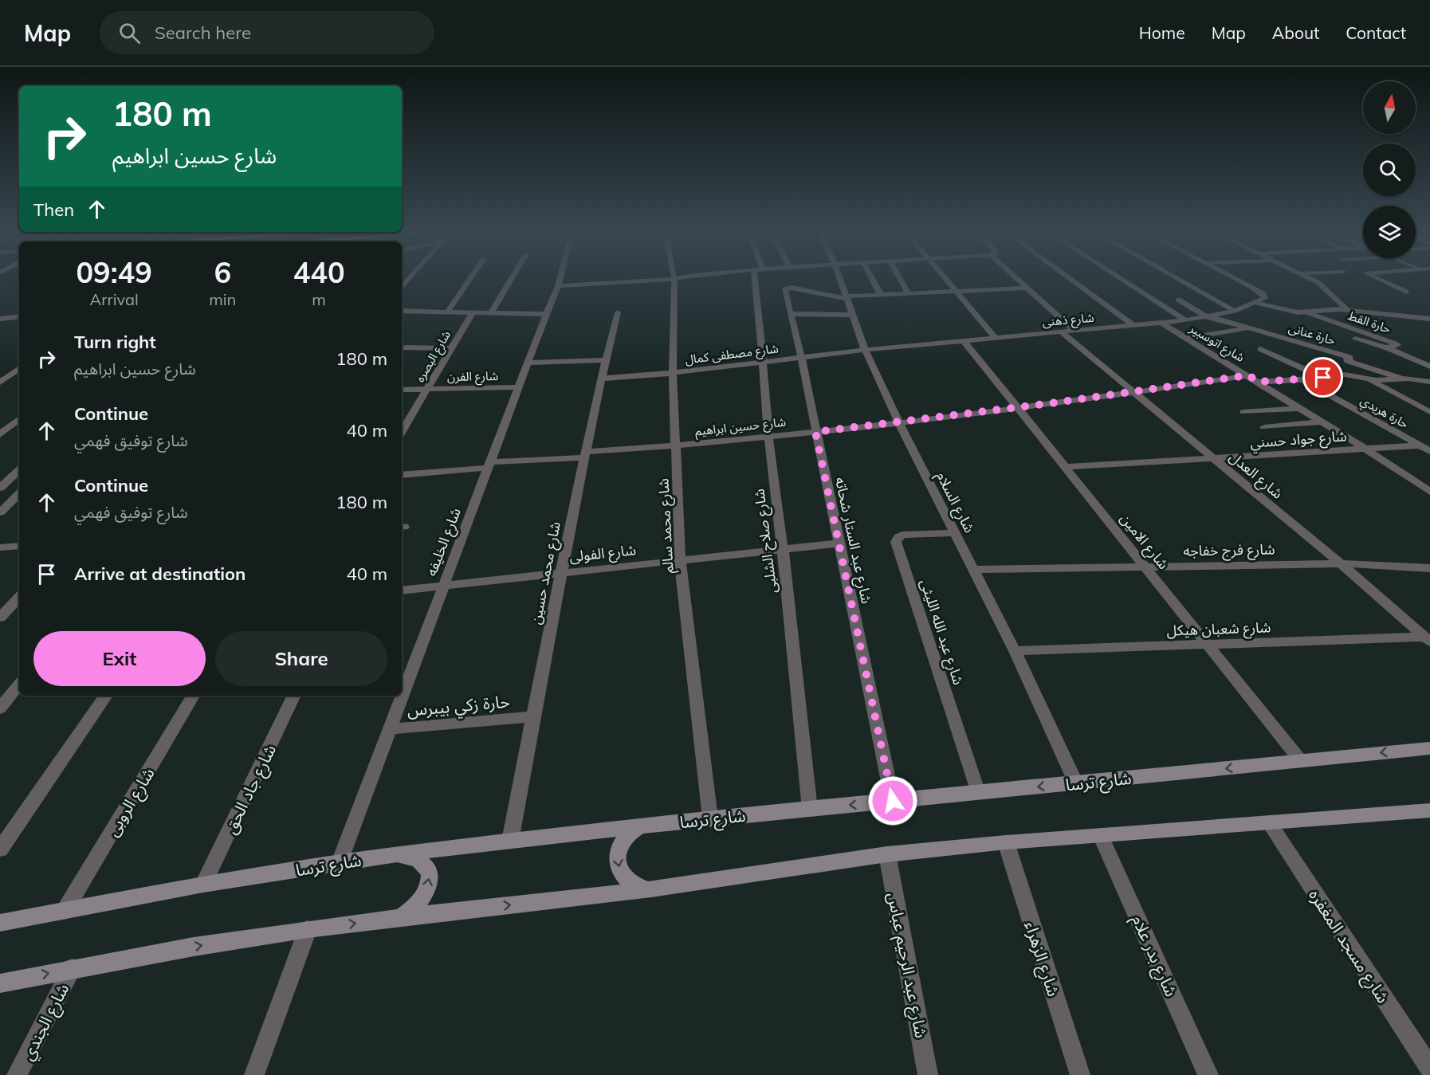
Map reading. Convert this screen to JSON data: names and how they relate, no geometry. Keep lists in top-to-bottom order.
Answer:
{
  "streets": {
    "main road": ["شارع ترسا"],
    "street": [
      "شارع ذهنى",
      "حارة القط",
      "حارة عنانى",
      "شارع اتوسبير",
      "شارع مصطفى كمال",
      "شارع البصره",
      "شارع الفرن",
      "حارة هريدي",
      "شارع حسين ابراهيم",
      "شارع جواد حسني",
      "شارع العدل",
      "شارع السلام",
      "شارع محمد سالم",
      "شارع عبد الستار شحاته",
      "شارع صلاح الشلبى",
      "شارع الامين",
      "شارع الخليفه",
      "شارع فرج خفاجه",
      "شارع الفولى",
      "شارع محمد حسين",
      "شارع شعبان هيكل",
      "شارع عبد الله الليثى",
      "حارة زكي بيبرس",
      "شارع جاد الحق",
      "شارع الروبى",
      "شارع مسجد المغفره",
      "شارع بدر علام",
      "شارع الزهراء",
      "شارع عبد الرحيم عباس",
      "شارع الجندي"
    ]
  },
  "crossings": [
    ["شارع ذهنى", "حارة عنانى"],
    ["شارع ذهنى", "شارع اتوسبير"],
    ["شارع ذهنى", "شارع مصطفى كمال"],
    ["شارع ذهنى", "شارع العدل"],
    ["شارع ذهنى", "شارع السلام"],
    ["شارع ذهنى", "شارع الامين"],
    ["شارع اتوسبير", "شارع حسين ابراهيم"],
    ["شارع اتوسبير", "شارع جواد حسني"],
    ["شارع مصطفى كمال", "شارع السلام"],
    ["شارع مصطفى كمال", "شارع محمد سالم"],
    ["شارع مصطفى كمال", "شارع عبد الستار شحاته"],
    ["شارع مصطفى كمال", "شارع صلاح الشلبى"],
    ["شارع مصطفى كمال", "شارع محمد حسين"],
    ["شارع البصره", "شارع الفرن"],
    ["شارع الفرن", "شارع الخليفه"],
    ["حارة هريدي", "شارع جواد حسني"],
    ["شارع حسين ابراهيم", "شارع العدل"],
    ["شارع حسين ابراهيم", "شارع السلام"],
    ["شارع حسين ابراهيم", "شارع محمد سالم"],
    ["شارع حسين ابراهيم", "شارع عبد الستار شحاته"],
    ["شارع حسين ابراهيم", "شارع صلاح الشلبى"],
    ["شارع حسين ابراهيم", "شارع الامين"],
    ["شارع حسين ابراهيم", "شارع الخليفه"],
    ["شارع حسين ابراهيم", "شارع محمد حسين"],
    ["شارع جواد حسني", "شارع العدل"],
    ["شارع جواد حسني", "شارع الامين"],
    ["شارع العدل", "شارع فرج خفاجه"],
    ["شارع العدل", "شارع شعبان هيكل"],
    ["شارع السلام", "شارع عبد الستار شحاته"],
    ["شارع السلام", "شارع فرج خفاجه"],
    ["شارع السلام", "شارع شعبان هيكل"],
    ["شارع السلام", "شارع عبد الله الليثى"],
    ["شارع السلام", "شارع ترسا"],
    ["شارع محمد سالم", "شارع الفولى"],
    ["شارع محمد سالم", "شارع ترسا"],
    ["شارع عبد الستار شحاته", "شارع الفولى"],
    ["شارع عبد الستار شحاته", "شارع ترسا"],
    ["شارع صلاح الشلبى", "شارع الفولى"],
    ["شارع صلاح الشلبى", "شارع ترسا"],
    ["شارع الامين", "شارع فرج خفاجه"],
    ["شارع الامين", "شارع شعبان هيكل"],
    ["شارع الامين", "شارع ترسا"],
    ["شارع الخليفه", "شارع الفولى"],
    ["شارع الخليفه", "حارة زكي بيبرس"],
    ["شارع الخليفه", "شارع ترسا"],
    ["شارع الفولى", "شارع محمد حسين"],
    ["شارع محمد حسين", "حارة زكي بيبرس"],
    ["شارع محمد حسين", "شارع ترسا"],
    ["شارع عبد الله الليثى", "شارع ترسا"],
    ["شارع ترسا", "شارع جاد الحق"],
    ["شارع ترسا", "شارع الروبى"]
  ],
  "north": "top",
  "page": {
    "header": "Map",
    "search": "Search here",
    "nav": [
      "Home",
      "Map",
      "About",
      "Contact"
    ],
    "turn": ["180 m", "شارع حسين ابراهيم"],
    "then": "Then",
    "eta": [
      "09:49",
      "Arrival",
      "6",
      "min",
      "440",
      "m"
    ],
    "list": [
      {
        "name": "Turn right",
        "note": "شارع حسين ابراهيم",
        "value": "180 m"
      },
      {
        "name": "Continue",
        "note": "شارع توفيق فهمي",
        "value": "40 m"
      },
      {
        "name": "Continue",
        "note": "شارع توفيق فهمي",
        "value": "180 m"
      },
      {
        "name": "Arrive at destination",
        "value": "40 m"
      }
    ],
    "buttons": ["Exit", "Share"]
  }
}
